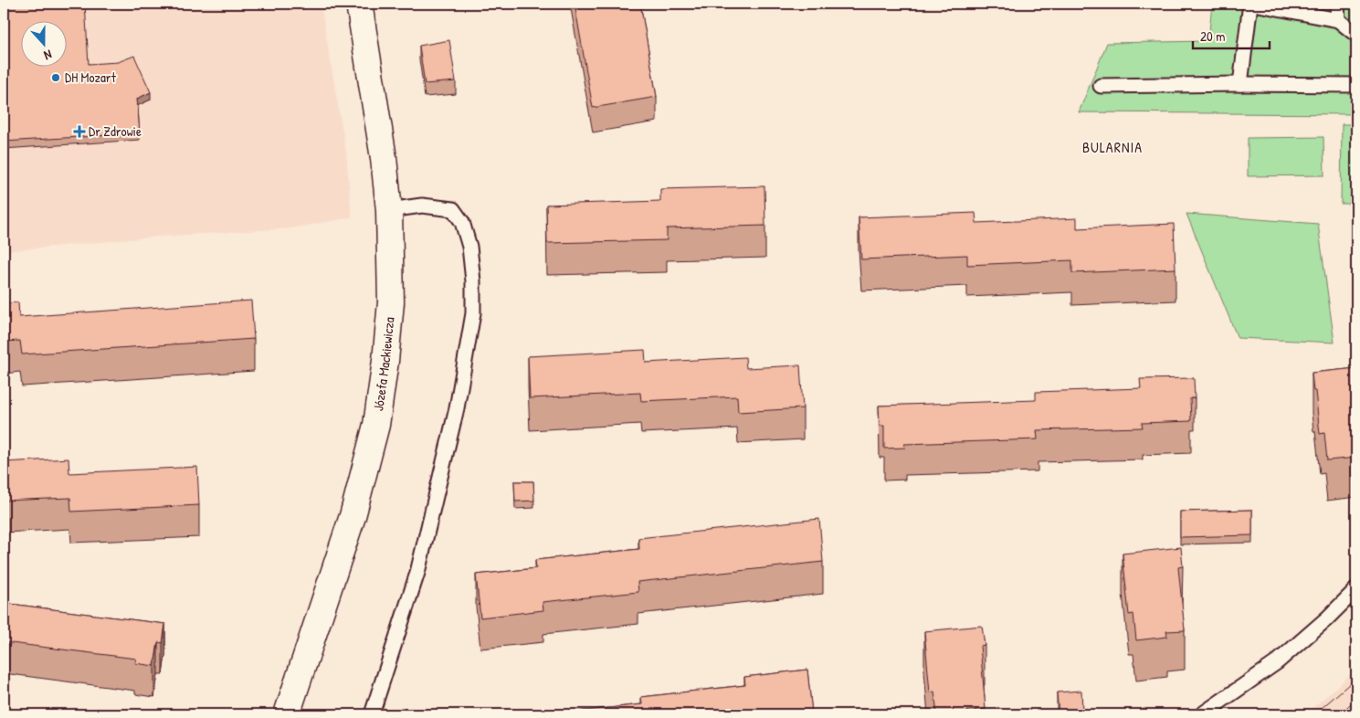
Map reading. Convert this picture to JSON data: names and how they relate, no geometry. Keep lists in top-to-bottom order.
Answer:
{
  "streets": {
    "street": ["Józefa Mackiewicza"]
  },
  "districts": ["BULARNIA"],
  "places": {
    "other": ["DH Mozart"],
    "health": ["Dr Zdrowie"]
  },
  "scale_bar": "20 m",
  "north": "bottom"
}
